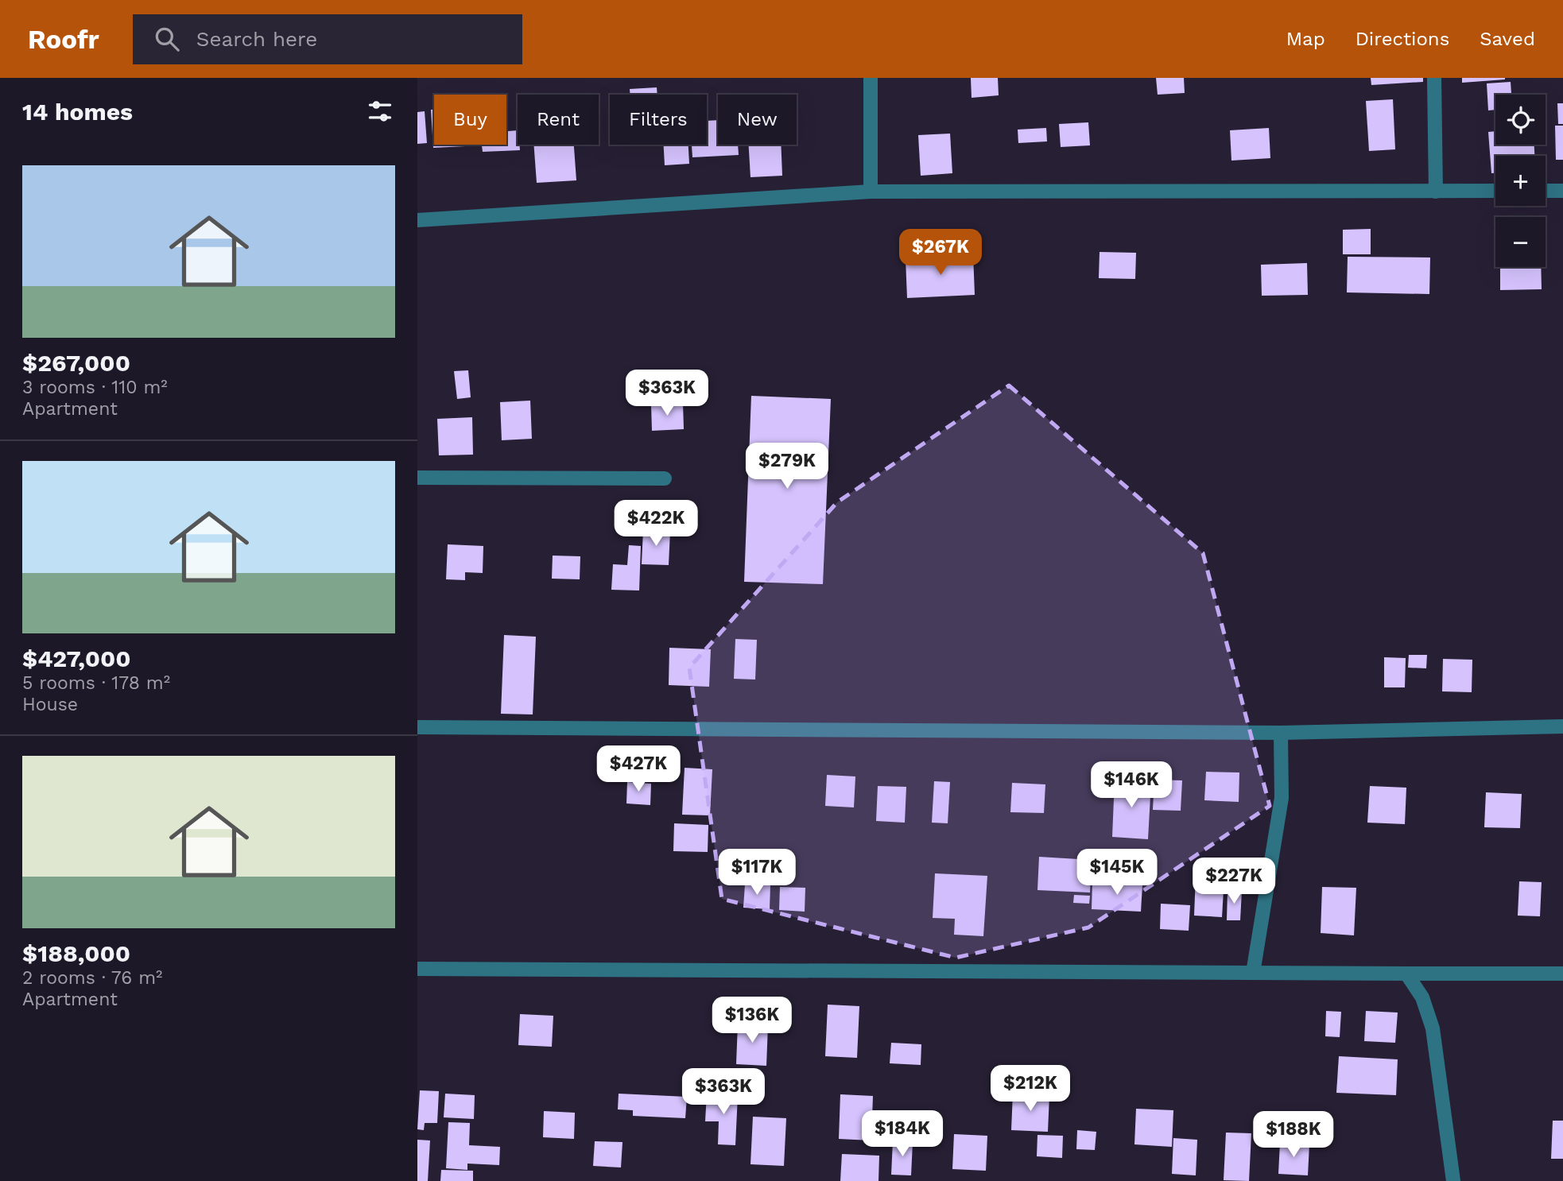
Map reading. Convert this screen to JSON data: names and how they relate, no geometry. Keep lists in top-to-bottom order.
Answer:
{
  "page": {
    "header": "Roofr",
    "search": "Search here",
    "nav": ["Map", "Directions", "Saved"],
    "heading": "14 homes",
    "map_buttons": ["+", "−"],
    "chip": [
      "Buy",
      "Rent",
      "Filters",
      "New"
    ],
    "list": [
      {
        "name": "$267,000",
        "note": "3 rooms · 110 m² · Apartment"
      },
      {
        "name": "$427,000",
        "note": "5 rooms · 178 m² · House"
      },
      {
        "name": "$188,000",
        "note": "2 rooms · 76 m² · Apartment"
      }
    ],
    "price": [
      "$267K",
      "$363K",
      "$279K",
      "$422K",
      "$427K",
      "$146K",
      "$117K",
      "$145K",
      "$227K",
      "$136K",
      "$212K",
      "$363K",
      "$184K",
      "$188K"
    ]
  }
}
